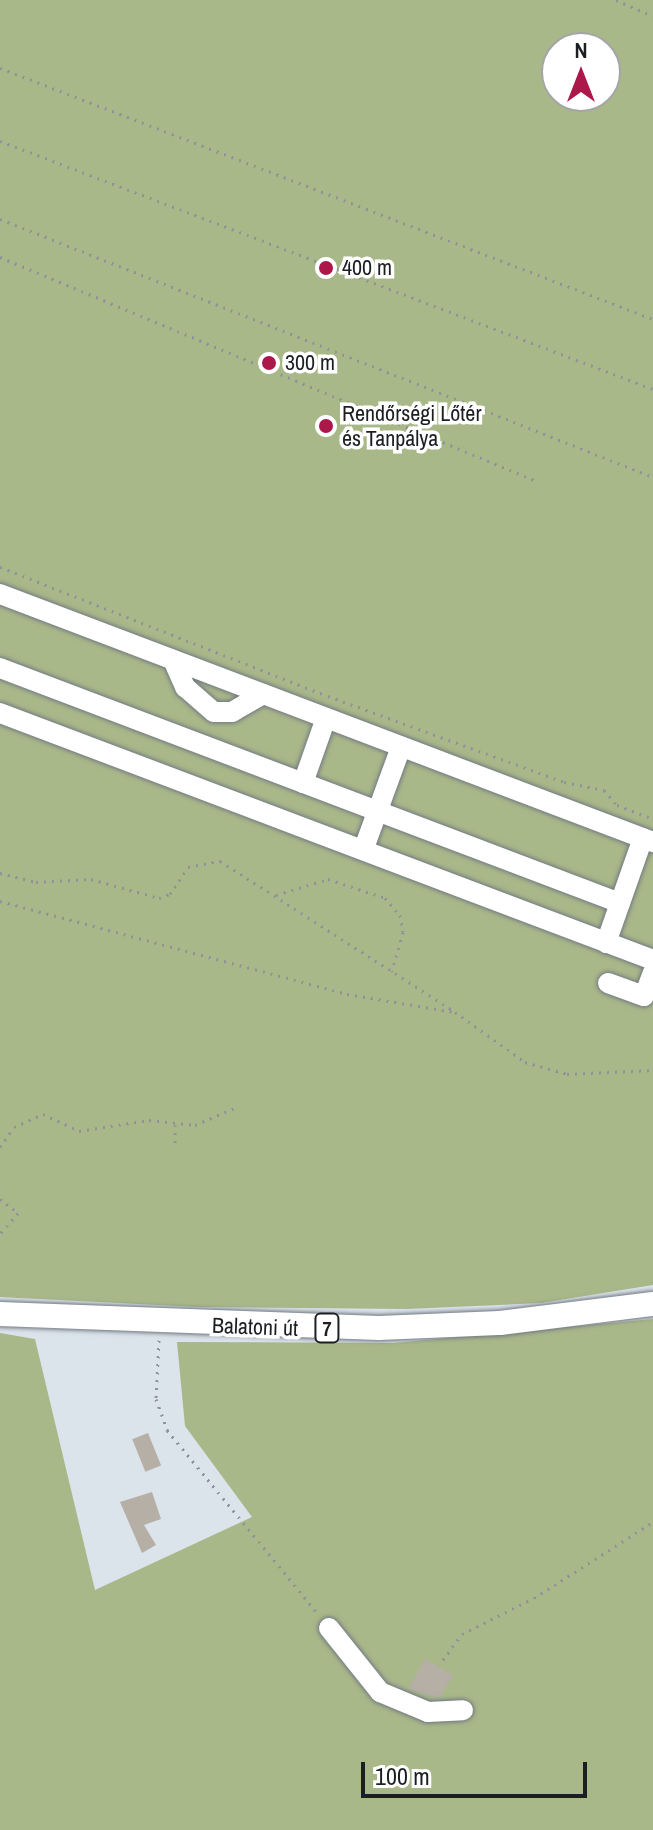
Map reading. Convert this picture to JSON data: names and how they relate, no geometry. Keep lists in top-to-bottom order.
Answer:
{
  "streets": {
    "main road": ["Balatoni út", "7"]
  },
  "places": ["400 m", "300 m", "Rendőrségi Lőtér és Tanpálya"],
  "scale_bar": "100 m",
  "north": "top"
}
